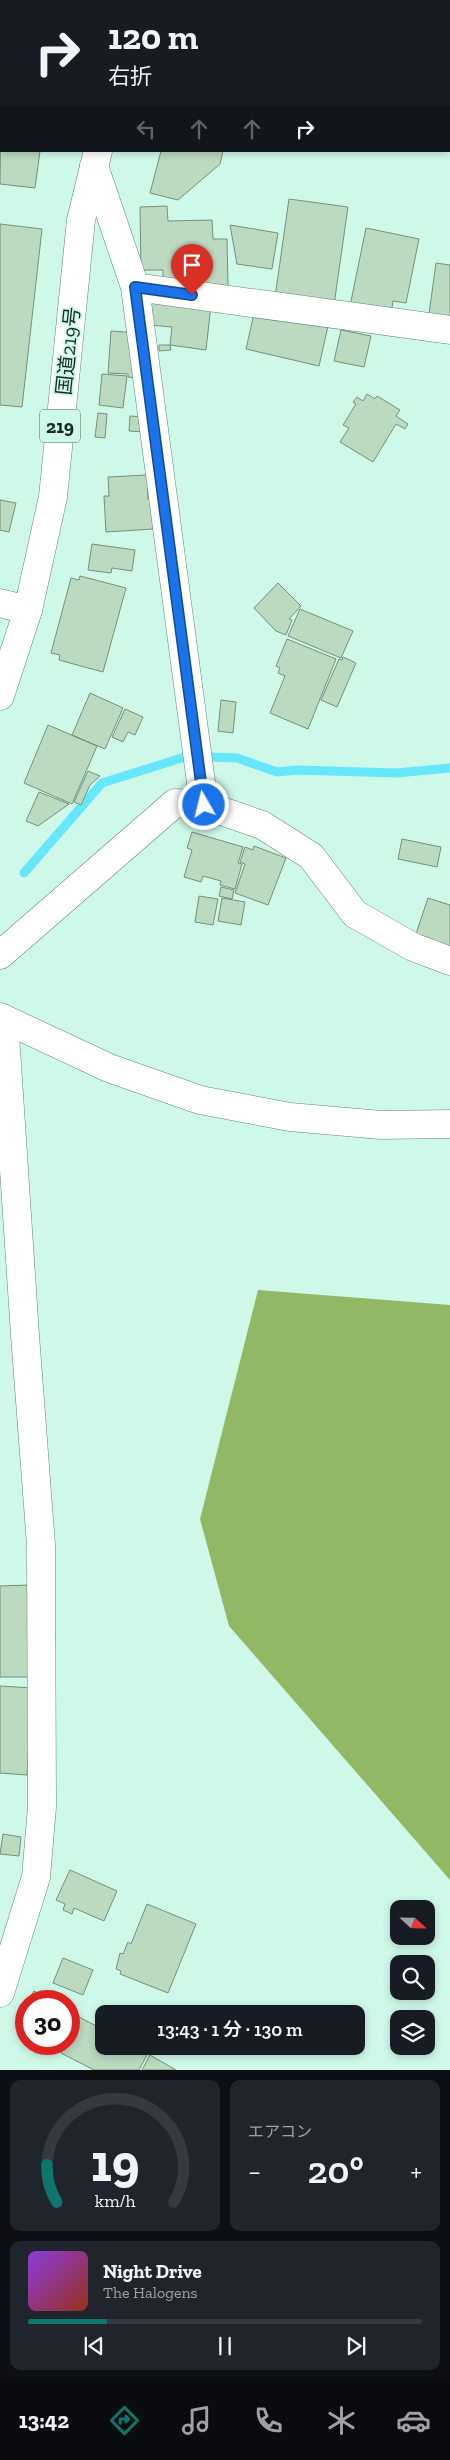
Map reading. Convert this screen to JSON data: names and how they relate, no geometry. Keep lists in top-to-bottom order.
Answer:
{
  "streets": {
    "main road": ["国道219号", "219"]
  },
  "north": "right",
  "page": {
    "turn": ["120 m", "右折"],
    "limit": "30",
    "trip": "13:43 · 1 分 · 130 m",
    "tile": "エアコン",
    "heat": ["−", "20°", "+"],
    "song": ["Night Drive", "The Halogens"],
    "tabs": "13:42",
    "gauge": ["19", "km/h"]
  }
}
